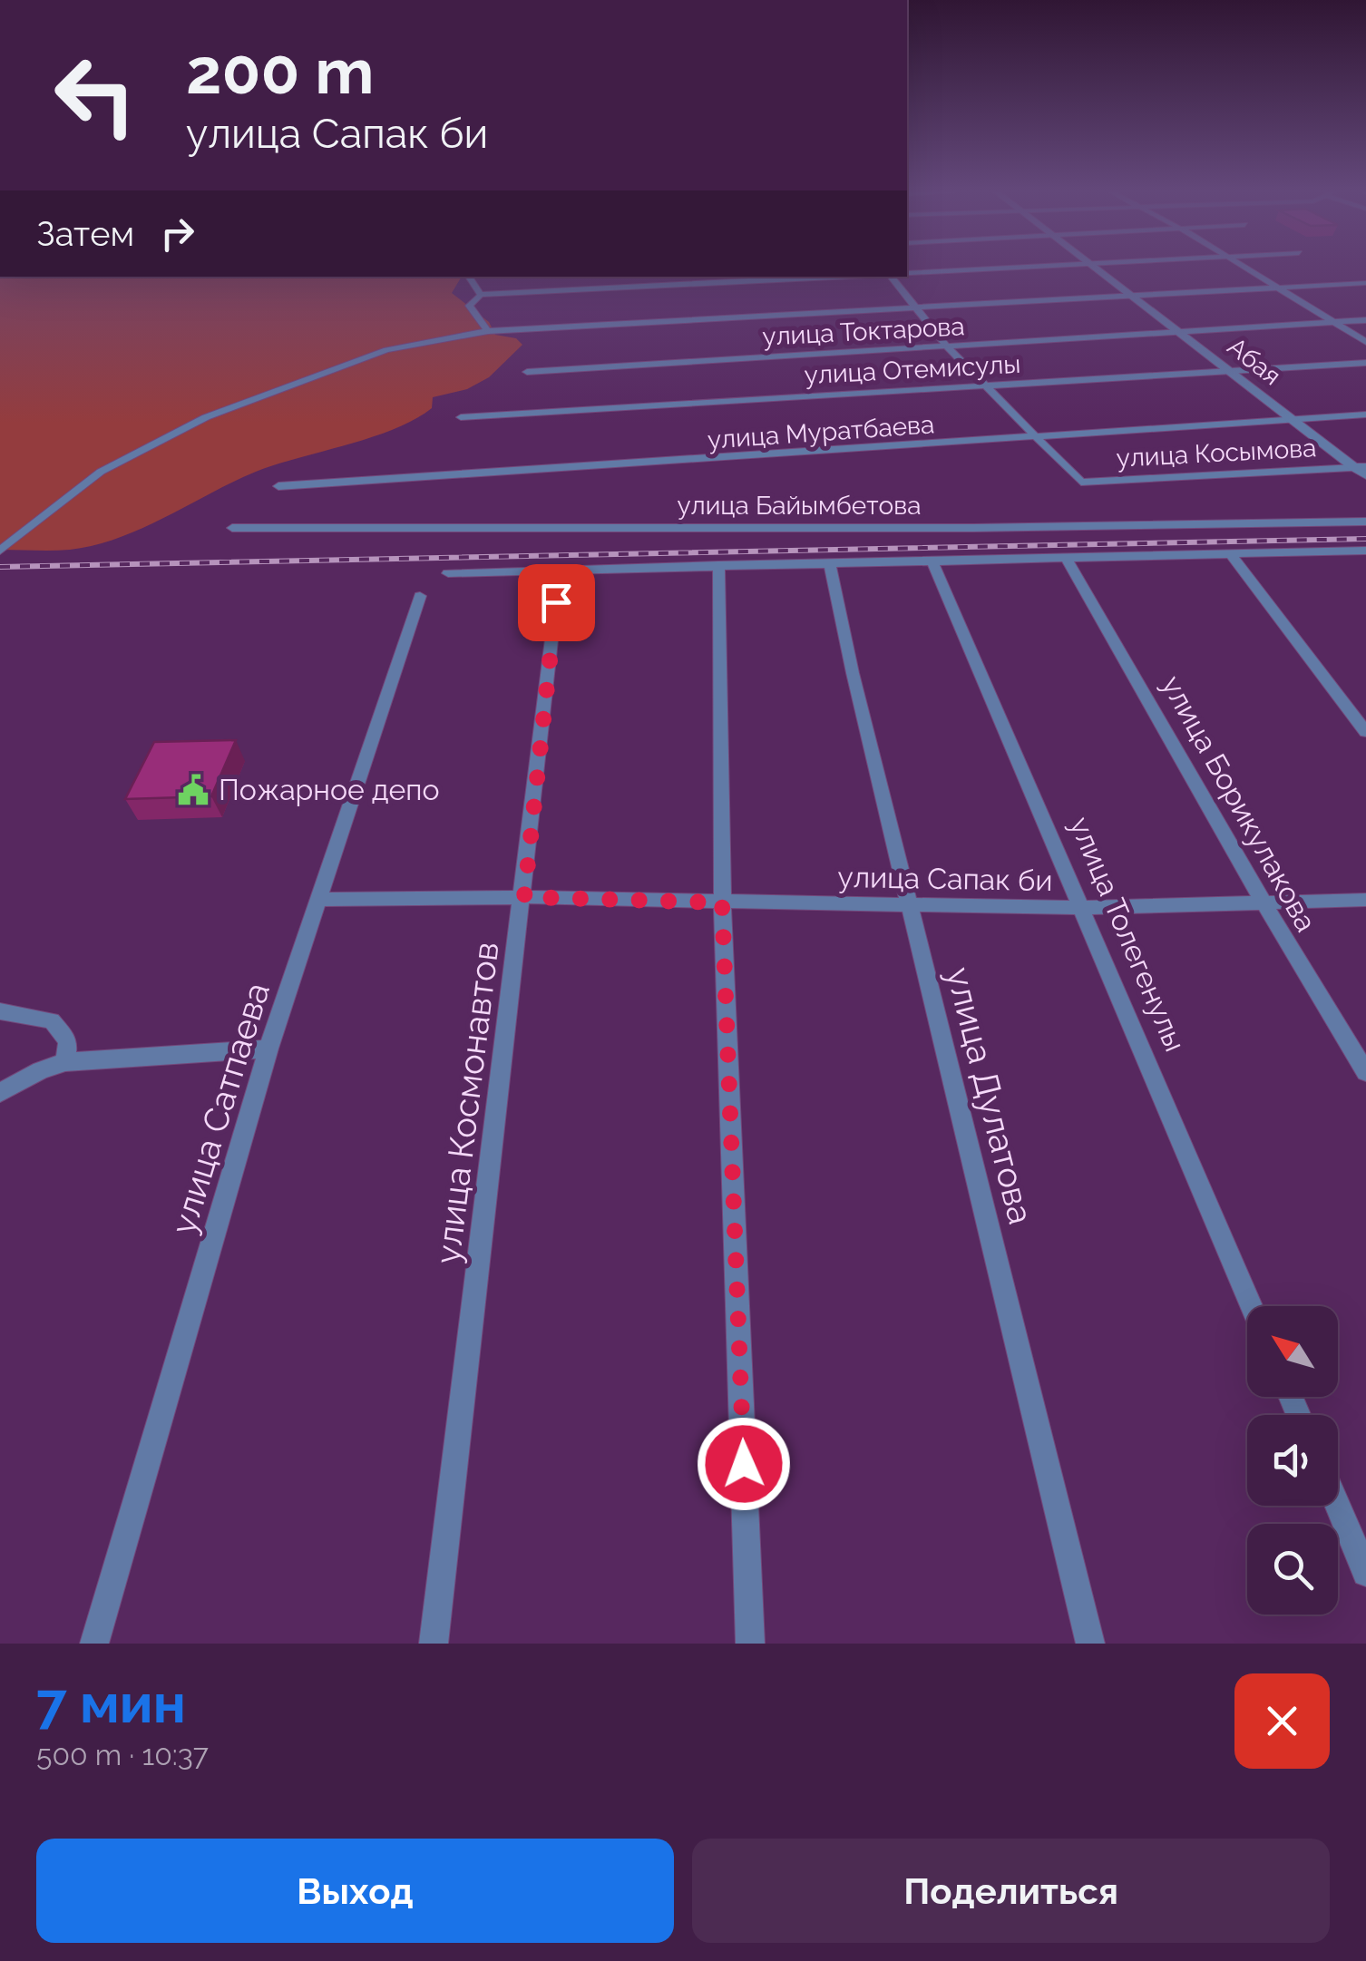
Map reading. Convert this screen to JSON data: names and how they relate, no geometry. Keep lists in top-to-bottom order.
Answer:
{
  "streets": {
    "street": [
      "улица Токтарова",
      "Абая",
      "улица Отемисулы",
      "улица Муратбаева",
      "улица Косымова",
      "улица Байымбетова",
      "улица Борикулакова",
      "улица Сапак би",
      "улица Толегенулы",
      "улица Дулатова",
      "улица Космонавтов",
      "улица Сатпаева"
    ]
  },
  "crossings": [
    ["улица Токтарова", "Абая"],
    ["Абая", "улица Отемисулы"],
    ["Абая", "улица Муратбаева"],
    ["Абая", "улица Косымова"],
    ["улица Муратбаева", "улица Косымова"],
    ["улица Борикулакова", "улица Сапак би"],
    ["улица Сапак би", "улица Толегенулы"],
    ["улица Сапак би", "улица Дулатова"],
    ["улица Сапак би", "улица Космонавтов"],
    ["улица Сапак би", "улица Сатпаева"]
  ],
  "places": {
    "public building": ["Пожарное депо"]
  },
  "north": "top left",
  "page": {
    "turn": ["200 m", "улица Сапак би"],
    "then": "Затем",
    "heading": ["7 мин", "500 m · 10:37"],
    "buttons": ["Выход", "Поделиться"]
  }
}
